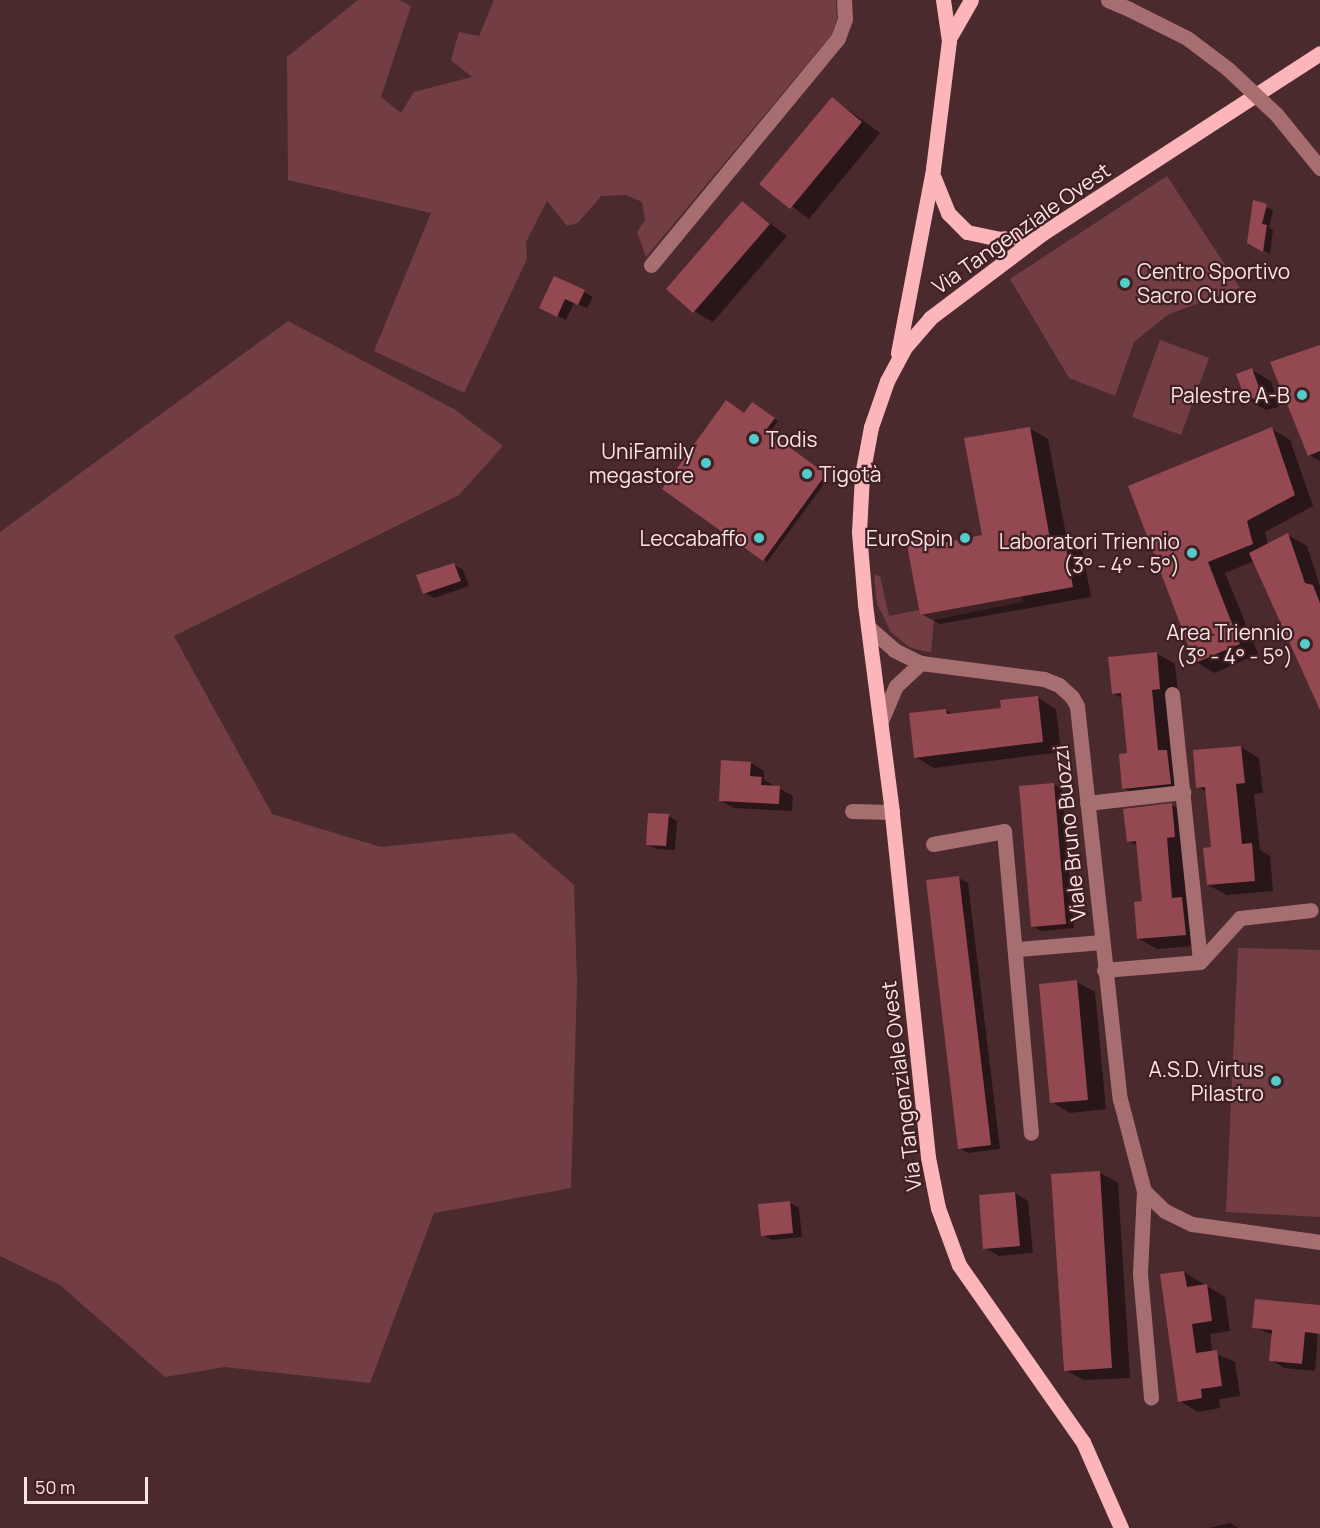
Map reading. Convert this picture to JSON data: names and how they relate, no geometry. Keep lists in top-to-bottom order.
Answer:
{
  "streets": {
    "main road": ["Via Tangenziale Ovest"],
    "street": ["Viale Bruno Buozzi"]
  },
  "places": [
    "Centro Sportivo Sacro Cuore",
    "Palestre A-B",
    "Todis",
    "UniFamily megastore",
    "Tigotà",
    "Leccabaffo",
    "EuroSpin",
    "Laboratori Triennio (3° - 4° - 5°)",
    "Area Triennio (3° - 4° - 5°)",
    "A.S.D. Virtus Pilastro"
  ],
  "scale_bar": "50 m"
}
